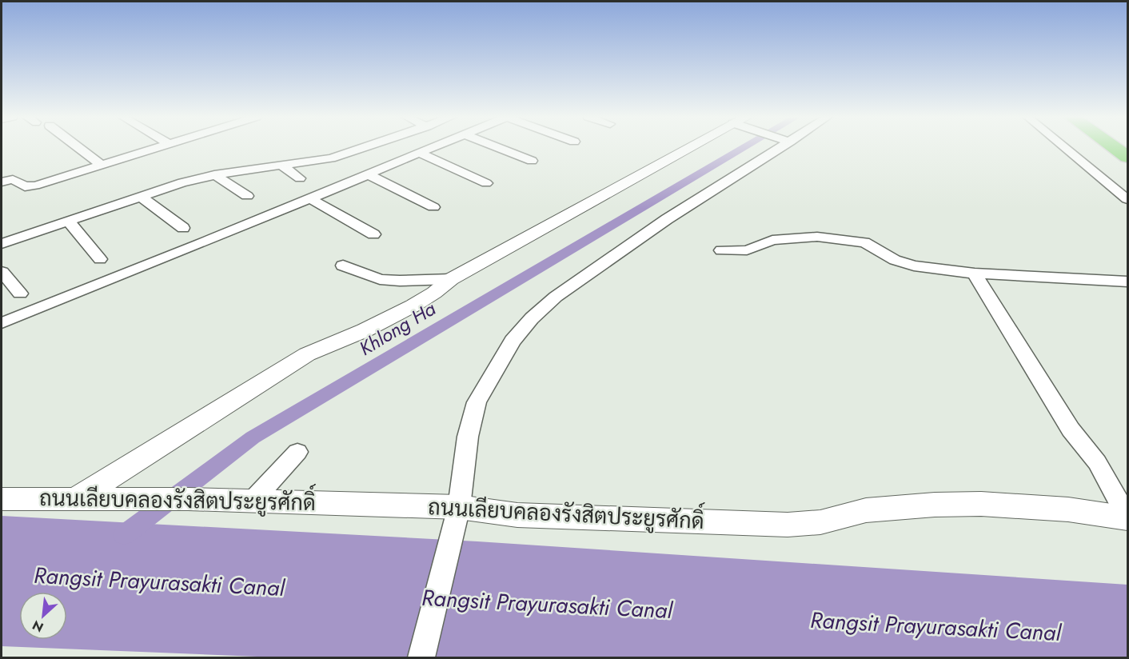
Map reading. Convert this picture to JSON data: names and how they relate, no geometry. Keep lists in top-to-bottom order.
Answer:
{
  "streets": {
    "street": ["ถนนเลียบคลองรังสิตประยูรศักดิ์"]
  },
  "water": ["Khlong Ha", "Rangsit Prayurasakti Canal"],
  "north": "bottom left"
}
